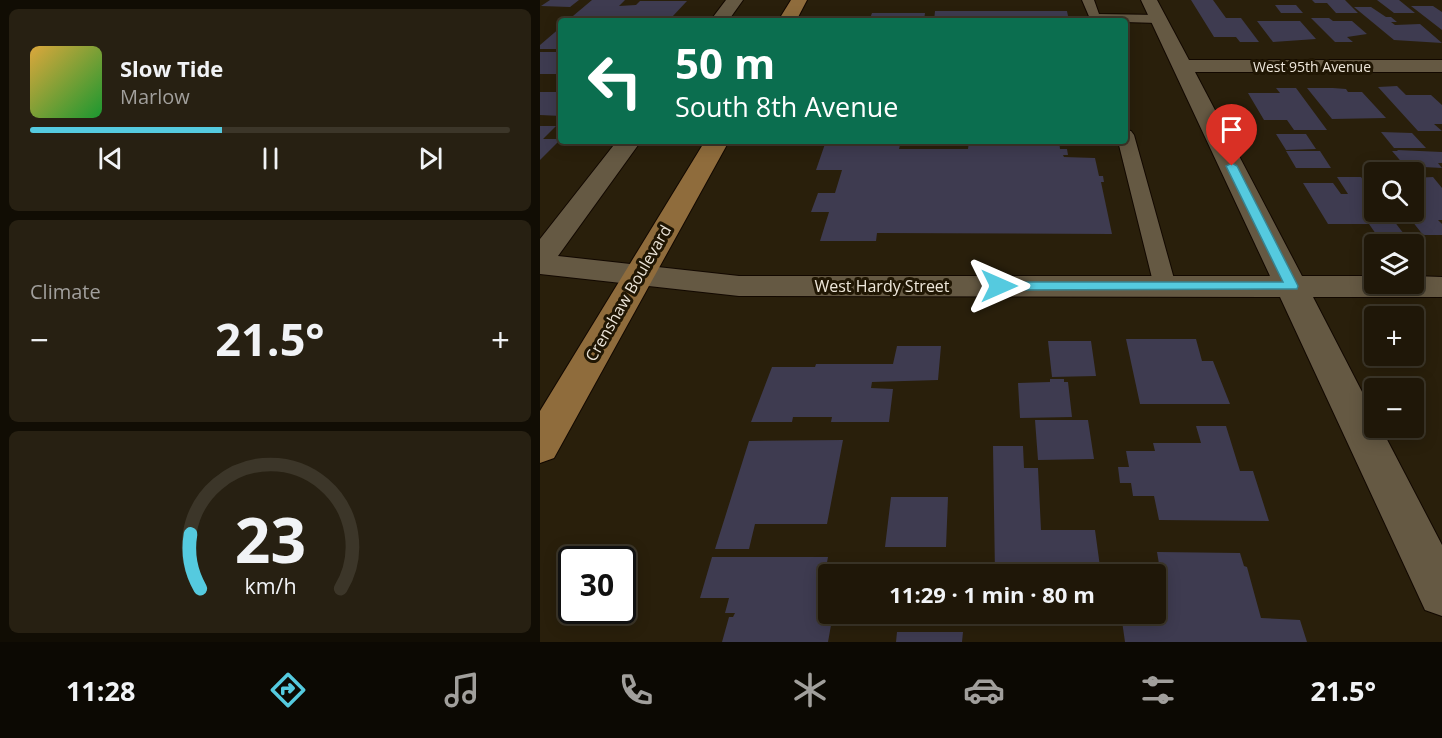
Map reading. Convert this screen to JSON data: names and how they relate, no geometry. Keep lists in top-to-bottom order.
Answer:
{
  "streets": {
    "main road": ["Crenshaw Boulevard"],
    "street": ["West 95th Avenue", "West Hardy Street"]
  },
  "crossings": [
    ["West Hardy Street", "Crenshaw Boulevard"]
  ],
  "page": {
    "turn": ["50 m", "South 8th Avenue"],
    "song": ["Slow Tide", "Marlow"],
    "map_buttons": ["+", "−"],
    "tile": "Climate",
    "heat": ["−", "21.5°", "+"],
    "limit": "30",
    "trip": "11:29 · 1 min · 80 m",
    "tabs": ["11:28", "21.5°"],
    "gauge": ["23", "km/h"]
  }
}
